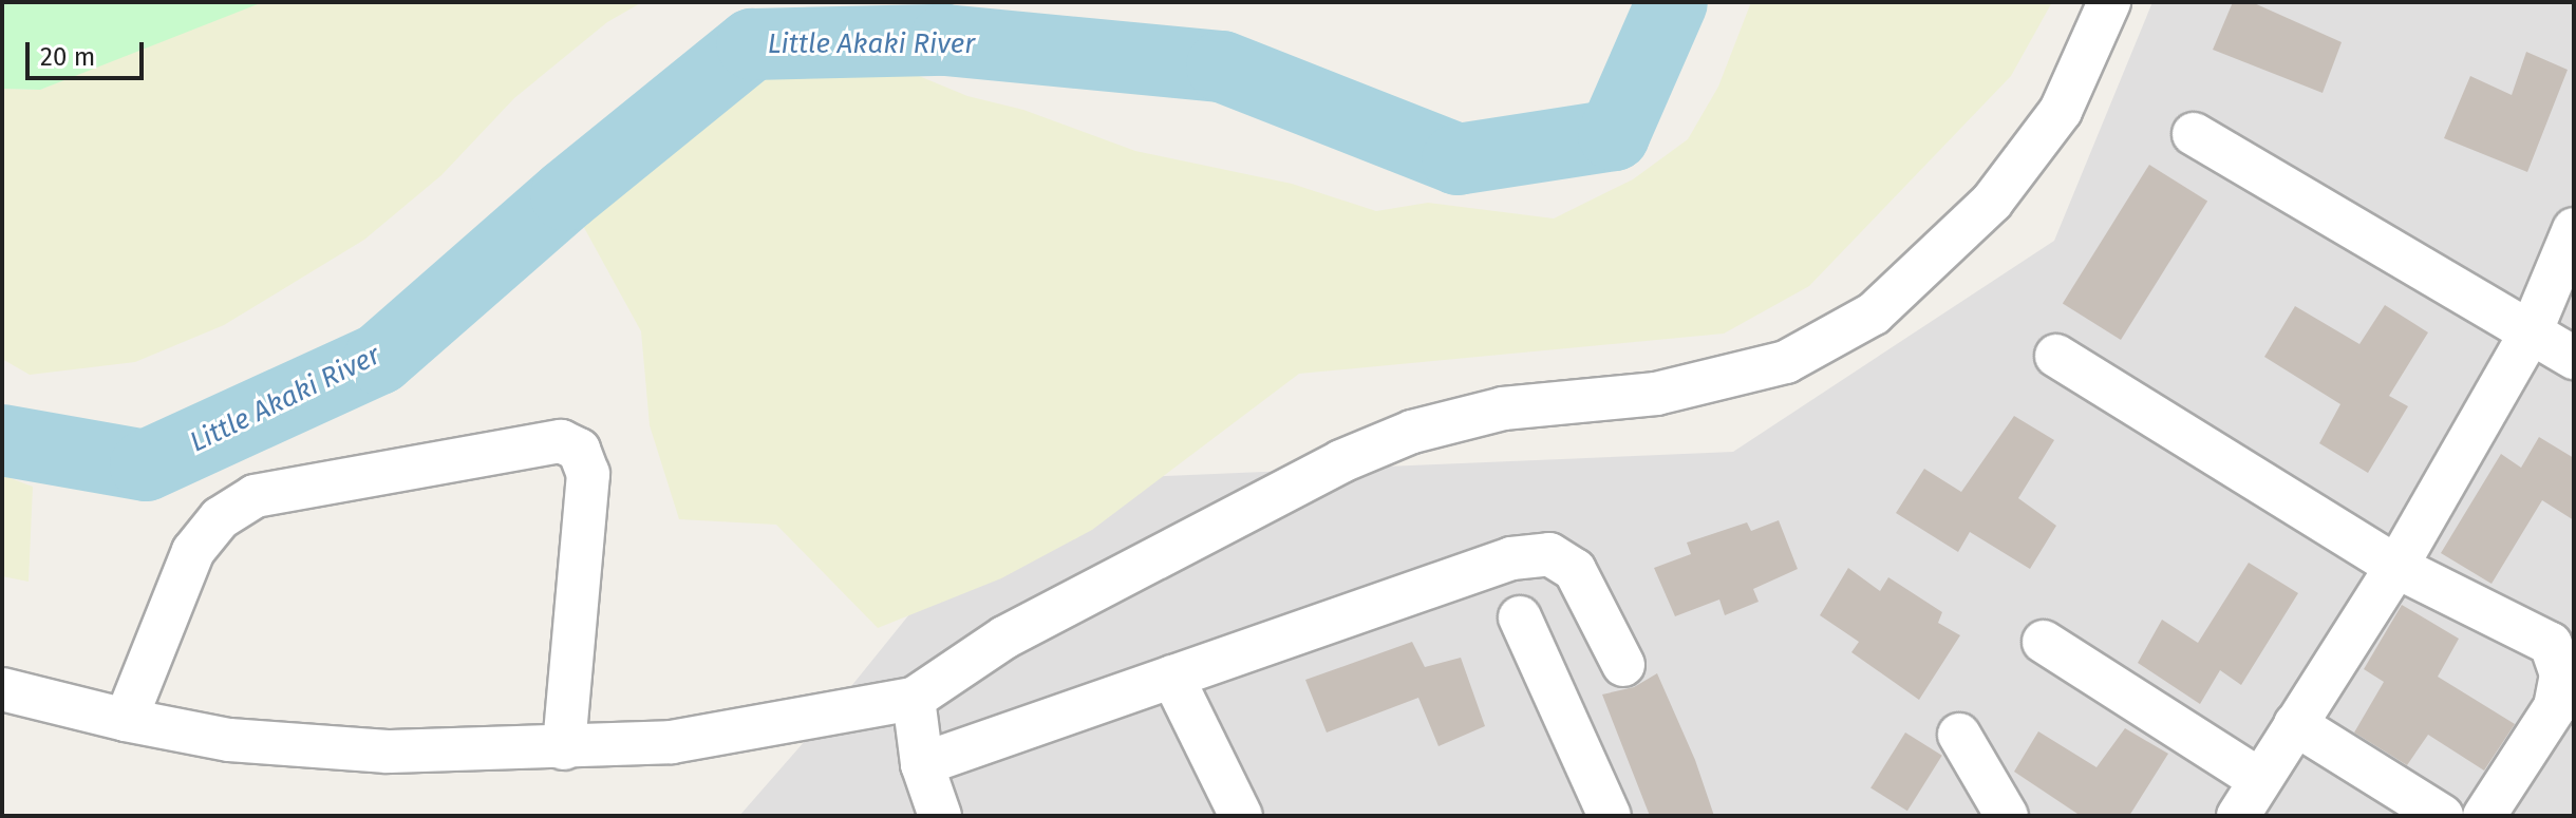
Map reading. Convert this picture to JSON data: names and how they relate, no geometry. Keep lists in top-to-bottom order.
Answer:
{
  "water": ["Little Akaki River"],
  "scale_bar": "20 m"
}
